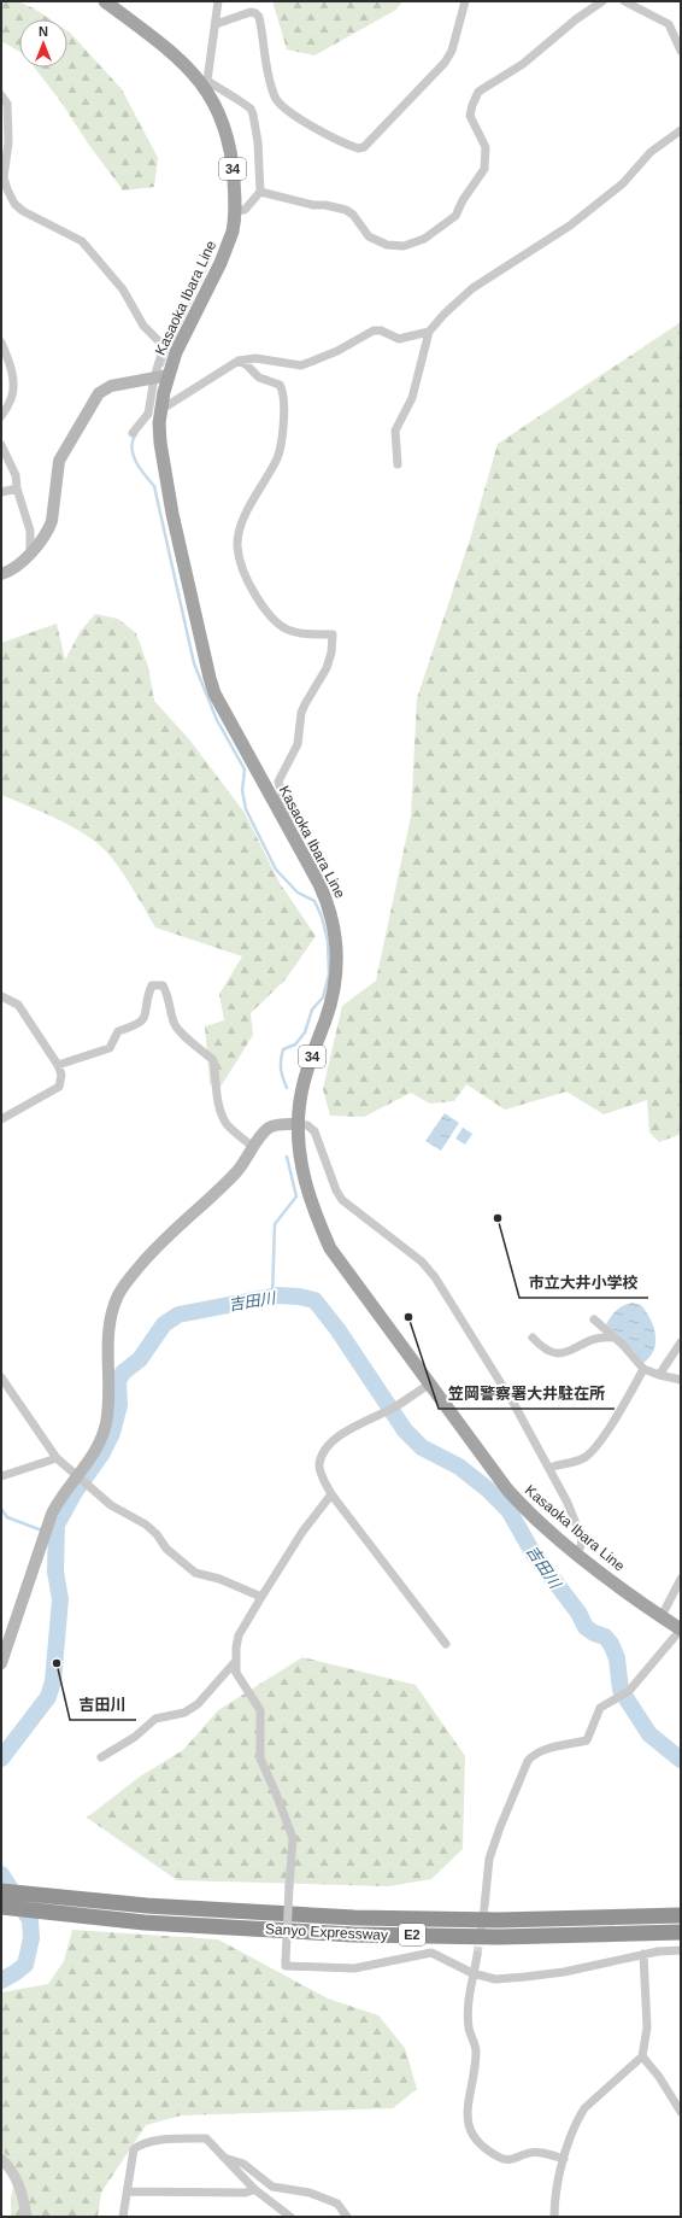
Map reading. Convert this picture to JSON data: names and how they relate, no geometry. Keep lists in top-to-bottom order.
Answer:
{
  "streets": {
    "highway": ["Sanyo Expressway", "E2"],
    "main road": ["34", "Kasaoka Ibara Line"]
  },
  "water": ["吉田川"],
  "places": ["市立大井小学校", "笠岡警察署大井駐在所", "吉田川"],
  "north": "top"
}
